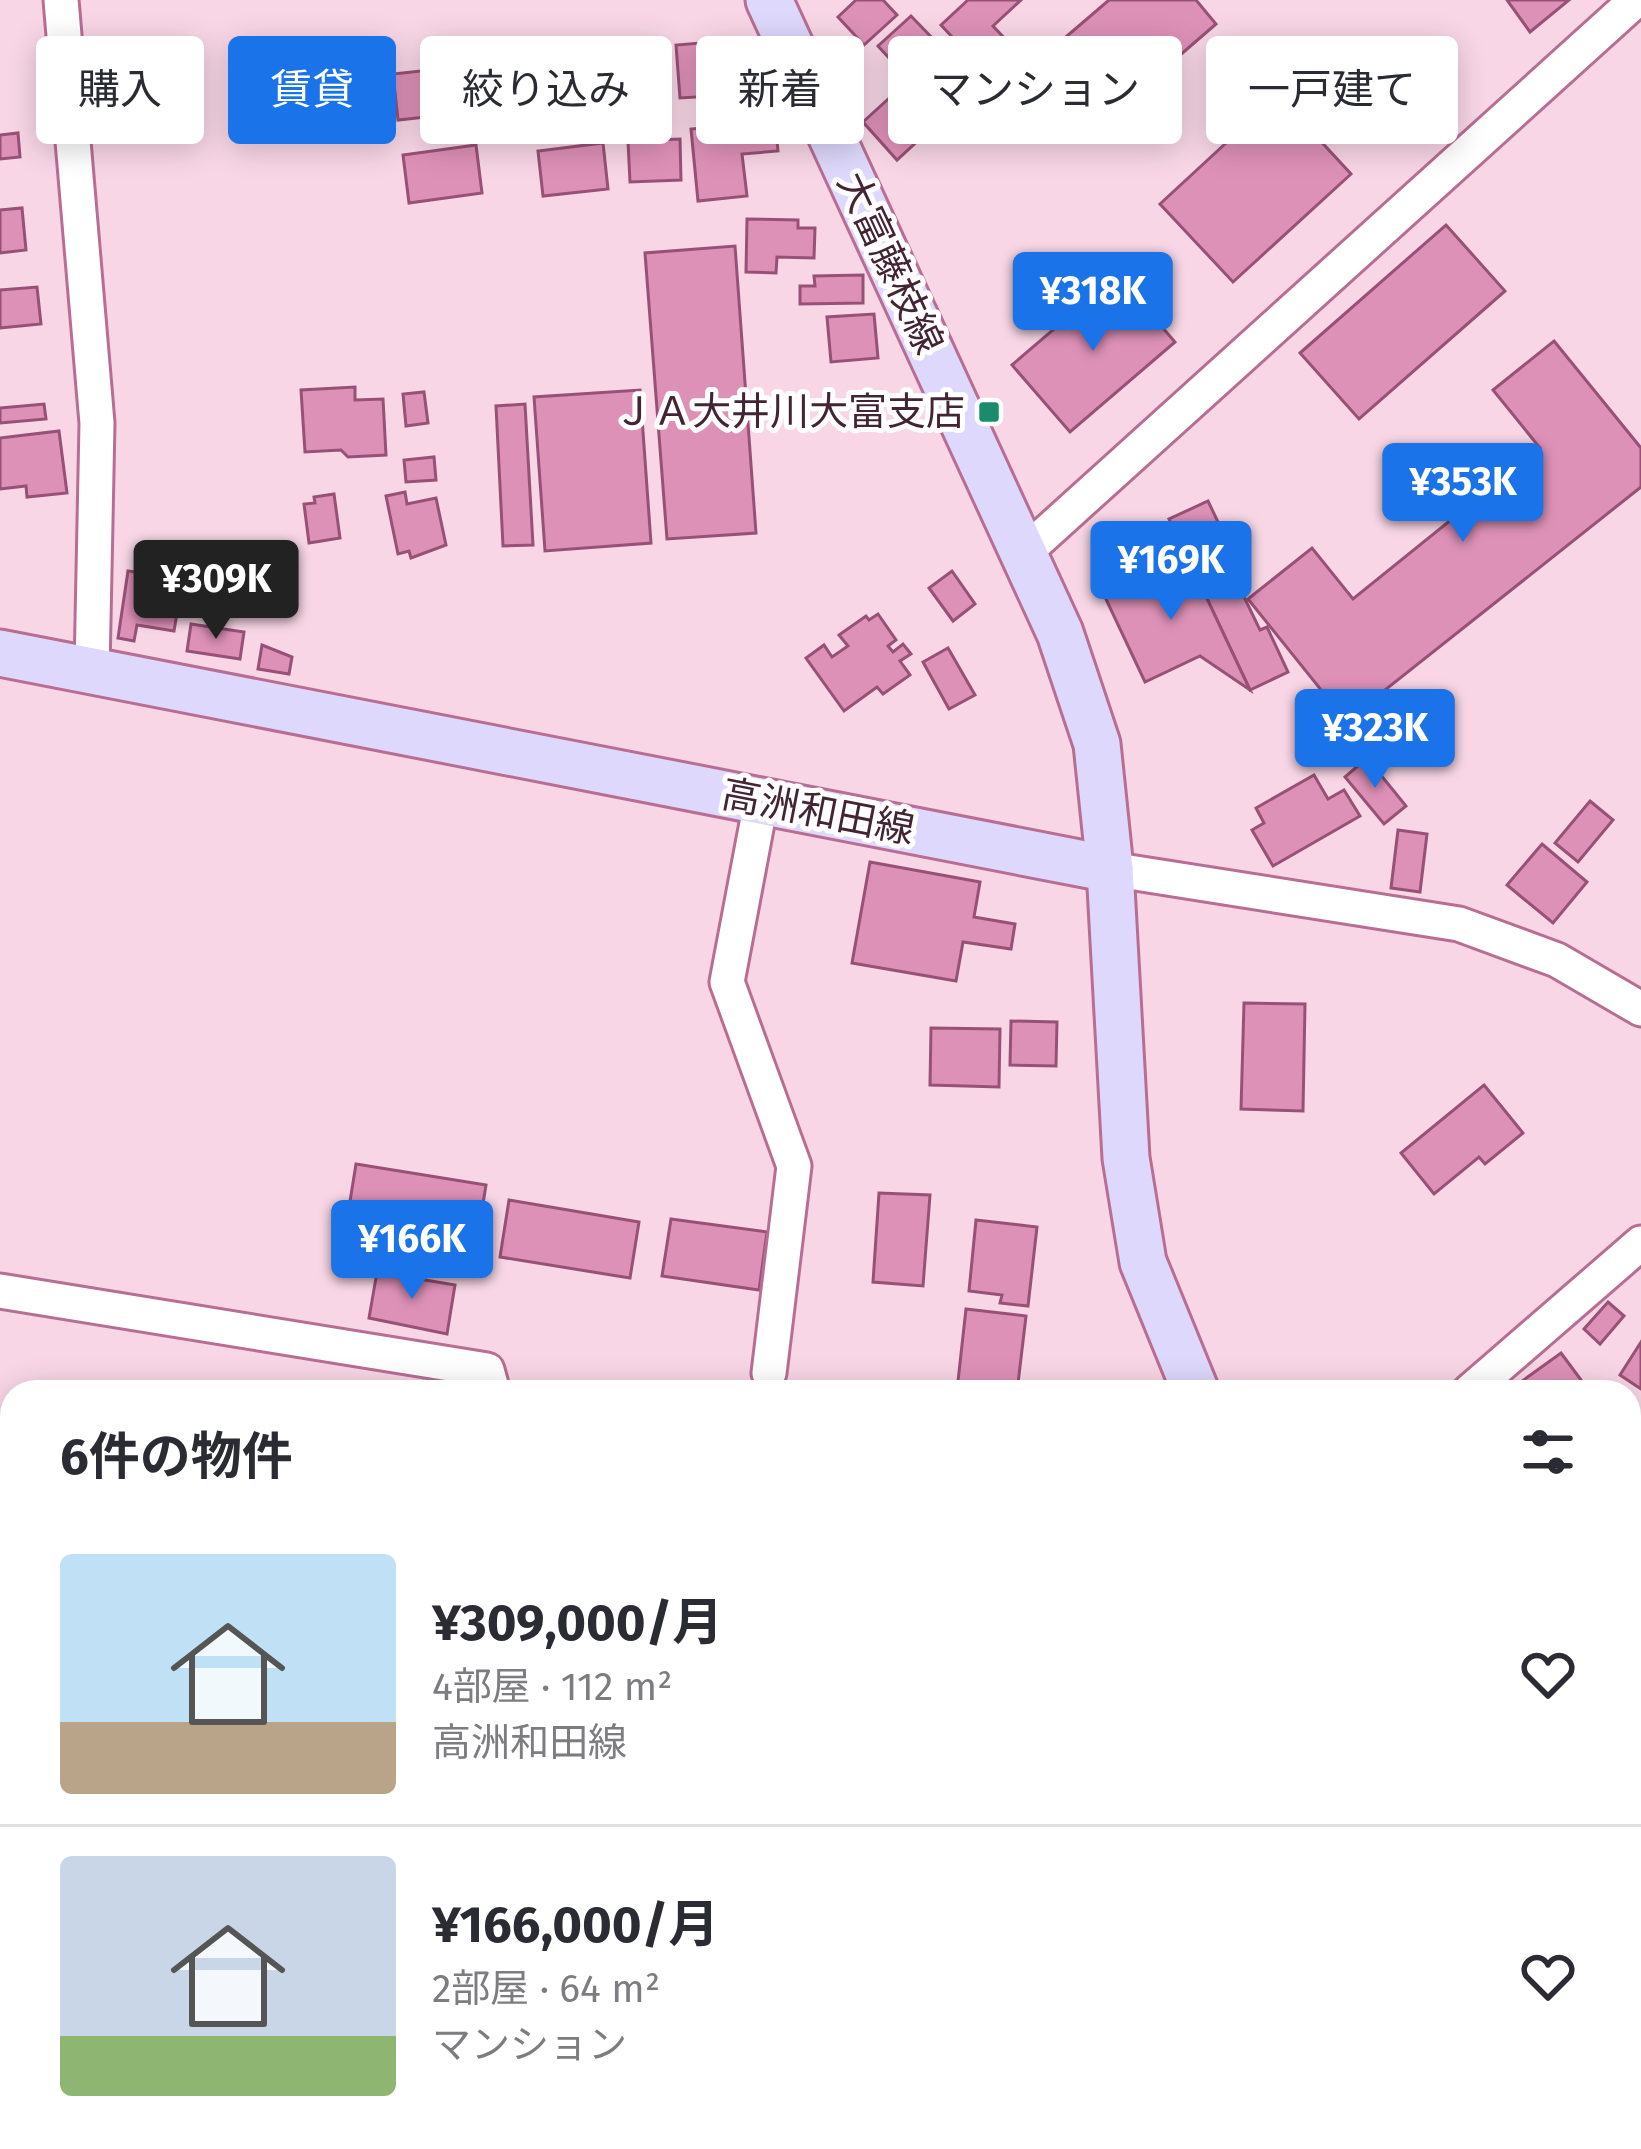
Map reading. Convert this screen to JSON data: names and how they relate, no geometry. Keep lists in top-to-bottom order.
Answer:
{
  "streets": {
    "main road": ["大富藤枝線", "高洲和田線"]
  },
  "crossings": [
    ["大富藤枝線", "高洲和田線"]
  ],
  "places": {
    "transit": ["ＪＡ大井川大富支店"]
  },
  "page": {
    "chip": [
      "購入",
      "賃貸",
      "絞り込み",
      "新着",
      "マンション",
      "一戸建て"
    ],
    "price": [
      "¥318K",
      "¥353K",
      "¥169K",
      "¥309K",
      "¥323K",
      "¥166K"
    ],
    "heading": "6件の物件",
    "list": [
      {
        "name": "¥309,000/月",
        "note": "4部屋 · 112 m² · 高洲和田線"
      },
      {
        "name": "¥166,000/月",
        "note": "2部屋 · 64 m² · マンション"
      }
    ]
  }
}
